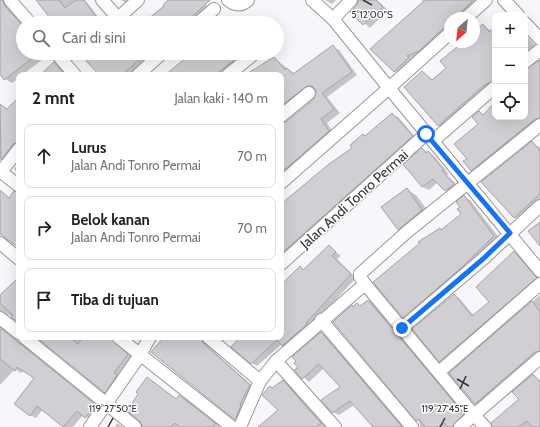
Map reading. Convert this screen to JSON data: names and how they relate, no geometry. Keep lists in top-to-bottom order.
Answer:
{
  "streets": {
    "street": ["Jalan Andi Tonro Permai"]
  },
  "north": "bottom left",
  "page": {
    "map_buttons": ["+", "−"],
    "search": "Cari di sini",
    "heading": ["2 mnt", "Jalan kaki · 140 m"],
    "list": [
      ["Lurus", "Jalan Andi Tonro Permai", "70 m"],
      ["Belok kanan", "Jalan Andi Tonro Permai", "70 m"],
      "Tiba di tujuan"
    ]
  },
  "coordinates": ["5°12'00\"S", "119°27'50\"E", "119°27'45\"E"]
}
